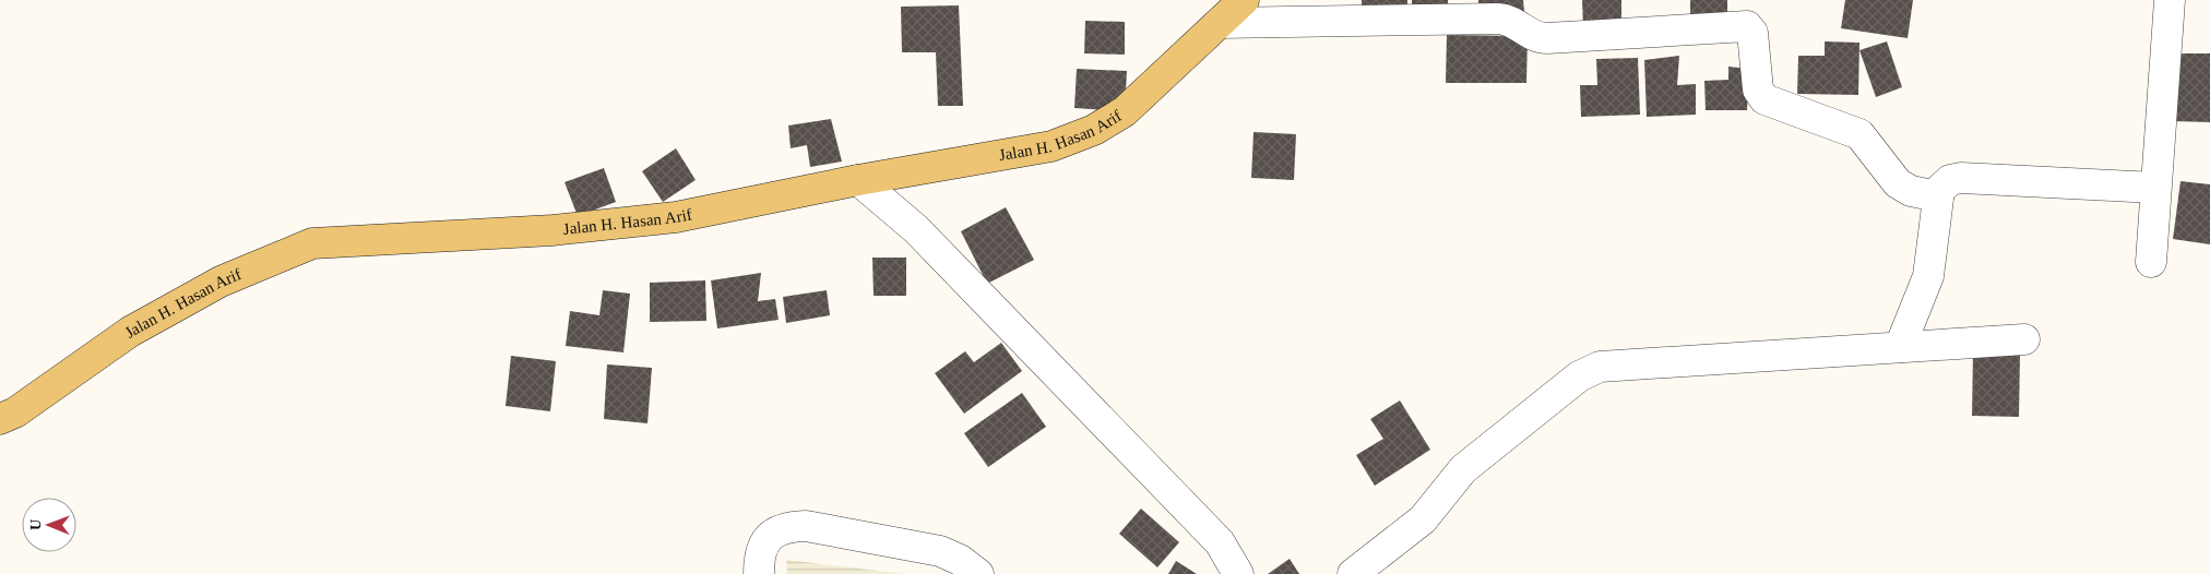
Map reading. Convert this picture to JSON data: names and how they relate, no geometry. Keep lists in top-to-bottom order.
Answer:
{
  "streets": {
    "main road": ["Jalan H. Hasan Arif"]
  },
  "north": "left"
}
